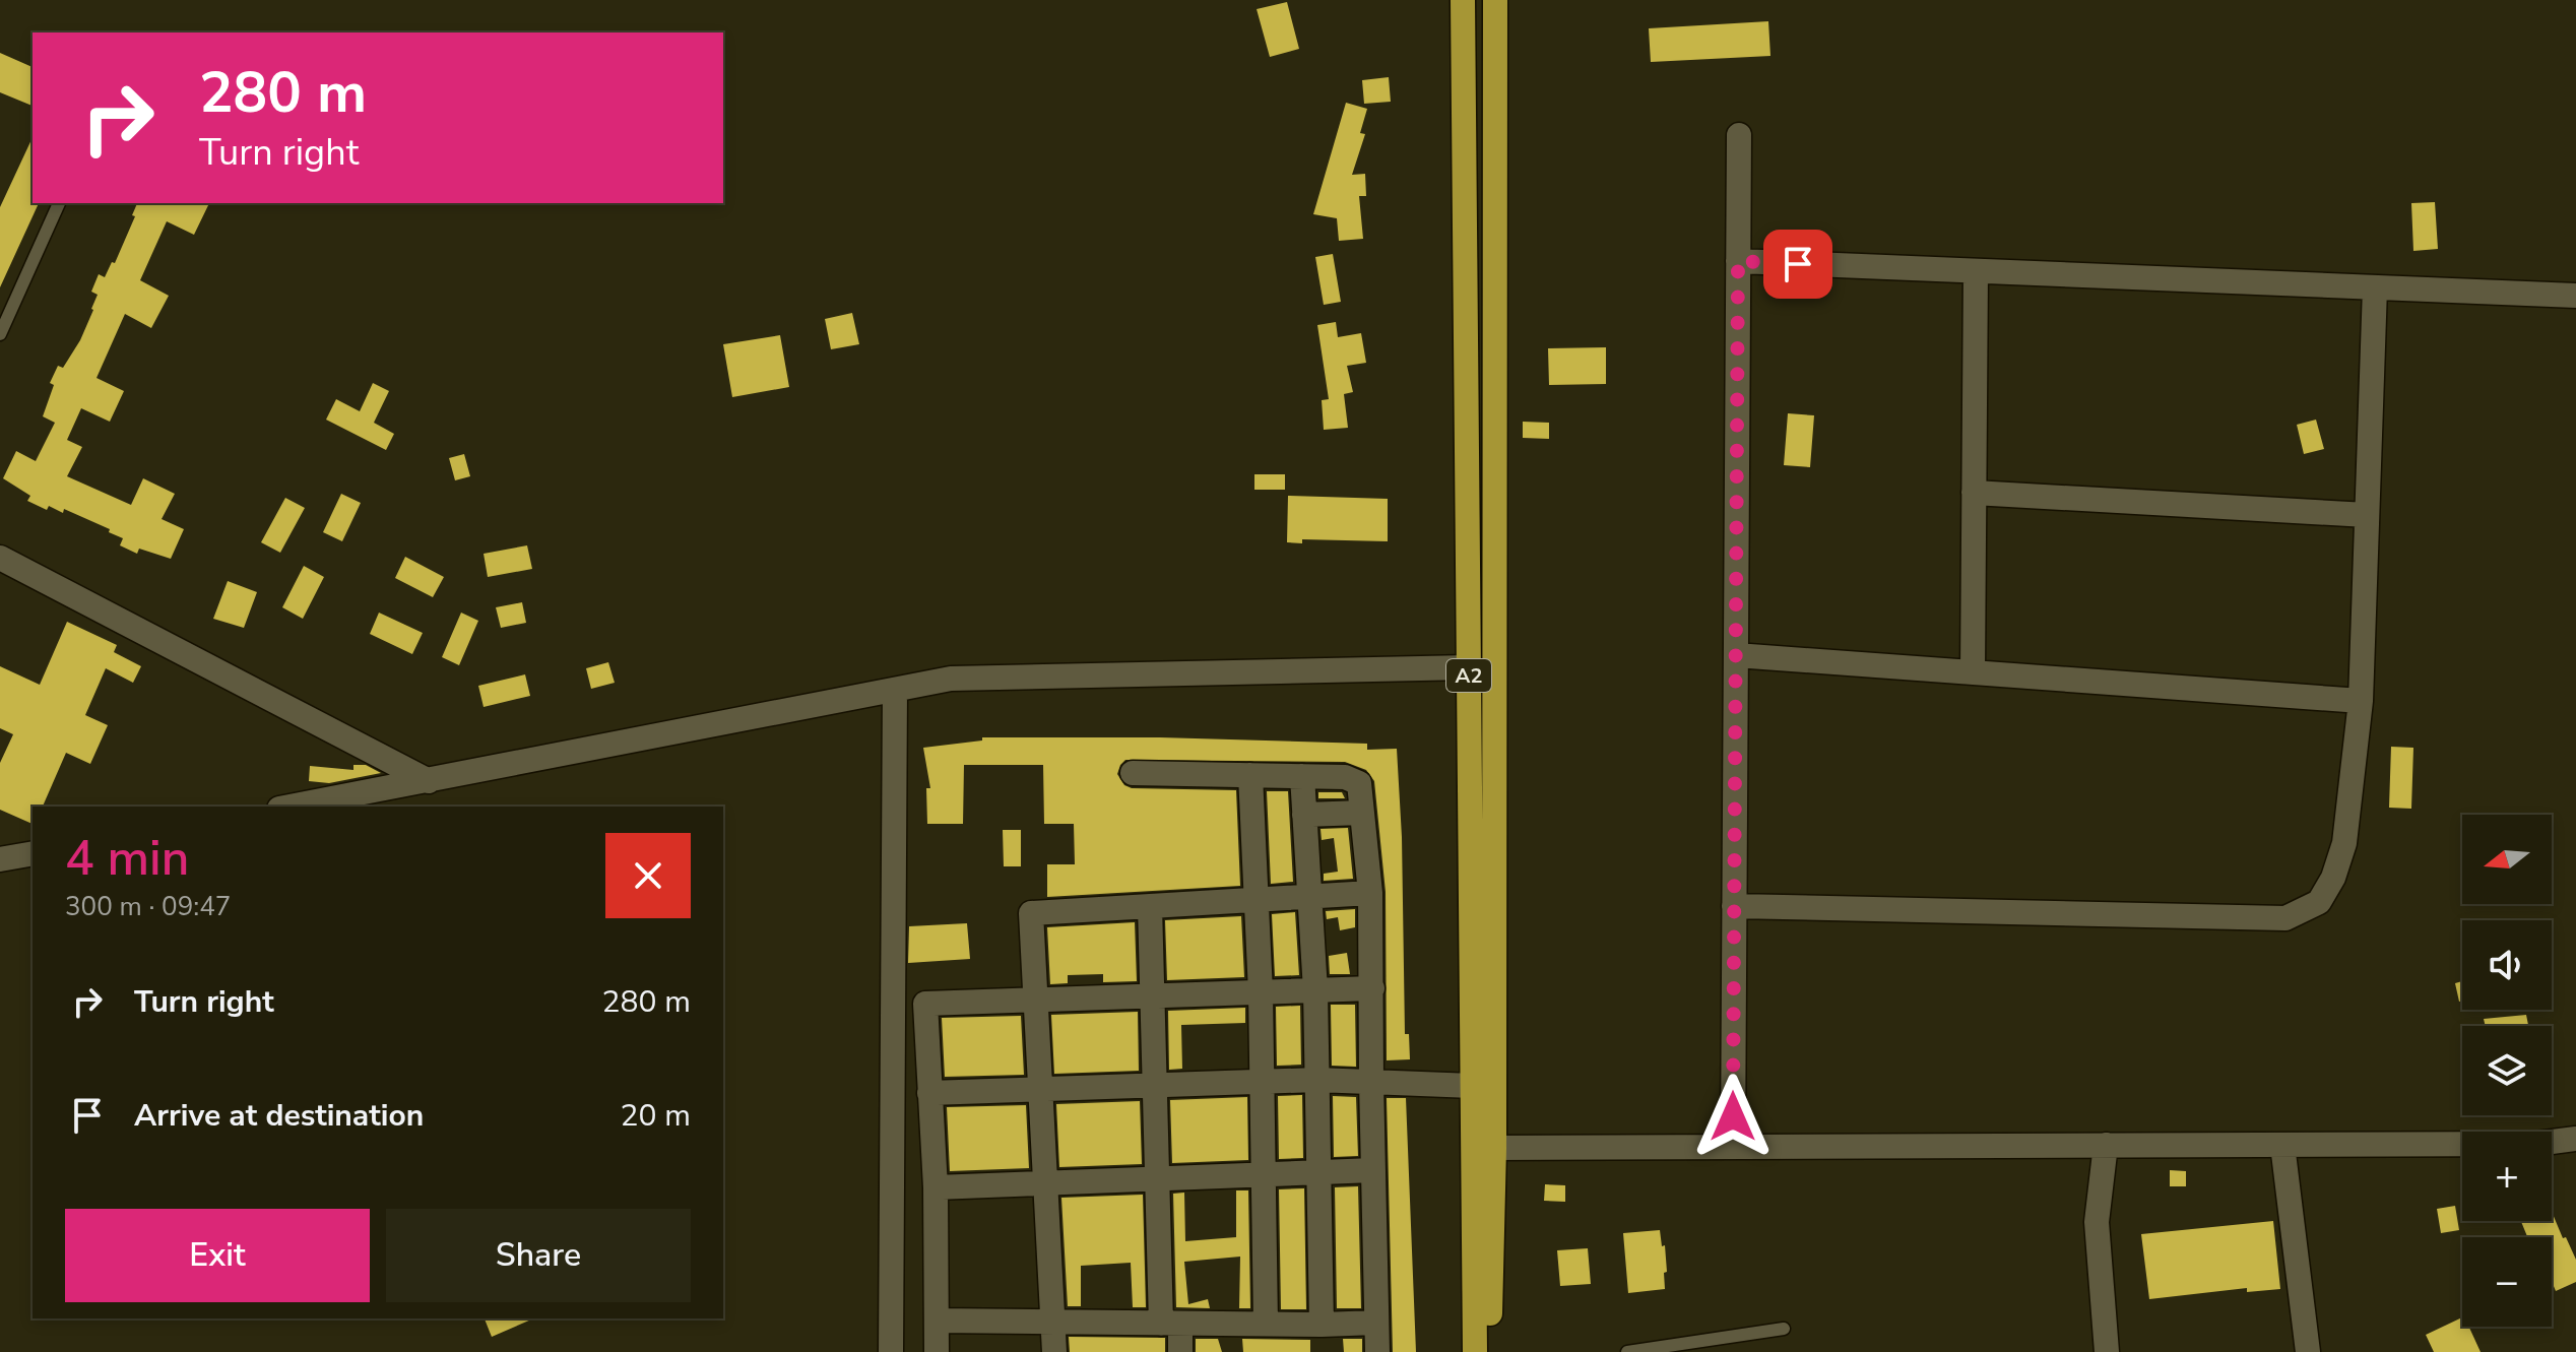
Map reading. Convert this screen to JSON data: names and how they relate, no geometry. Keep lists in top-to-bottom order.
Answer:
{
  "streets": {
    "highway": ["A2"]
  },
  "north": "left",
  "page": {
    "turn": ["280 m", "Turn right"],
    "heading": ["4 min", "300 m · 09:47"],
    "map_buttons": ["+", "−"],
    "list": [
      {
        "name": "Turn right",
        "value": "280 m"
      },
      {
        "name": "Arrive at destination",
        "value": "20 m"
      }
    ],
    "buttons": ["Exit", "Share"]
  }
}
